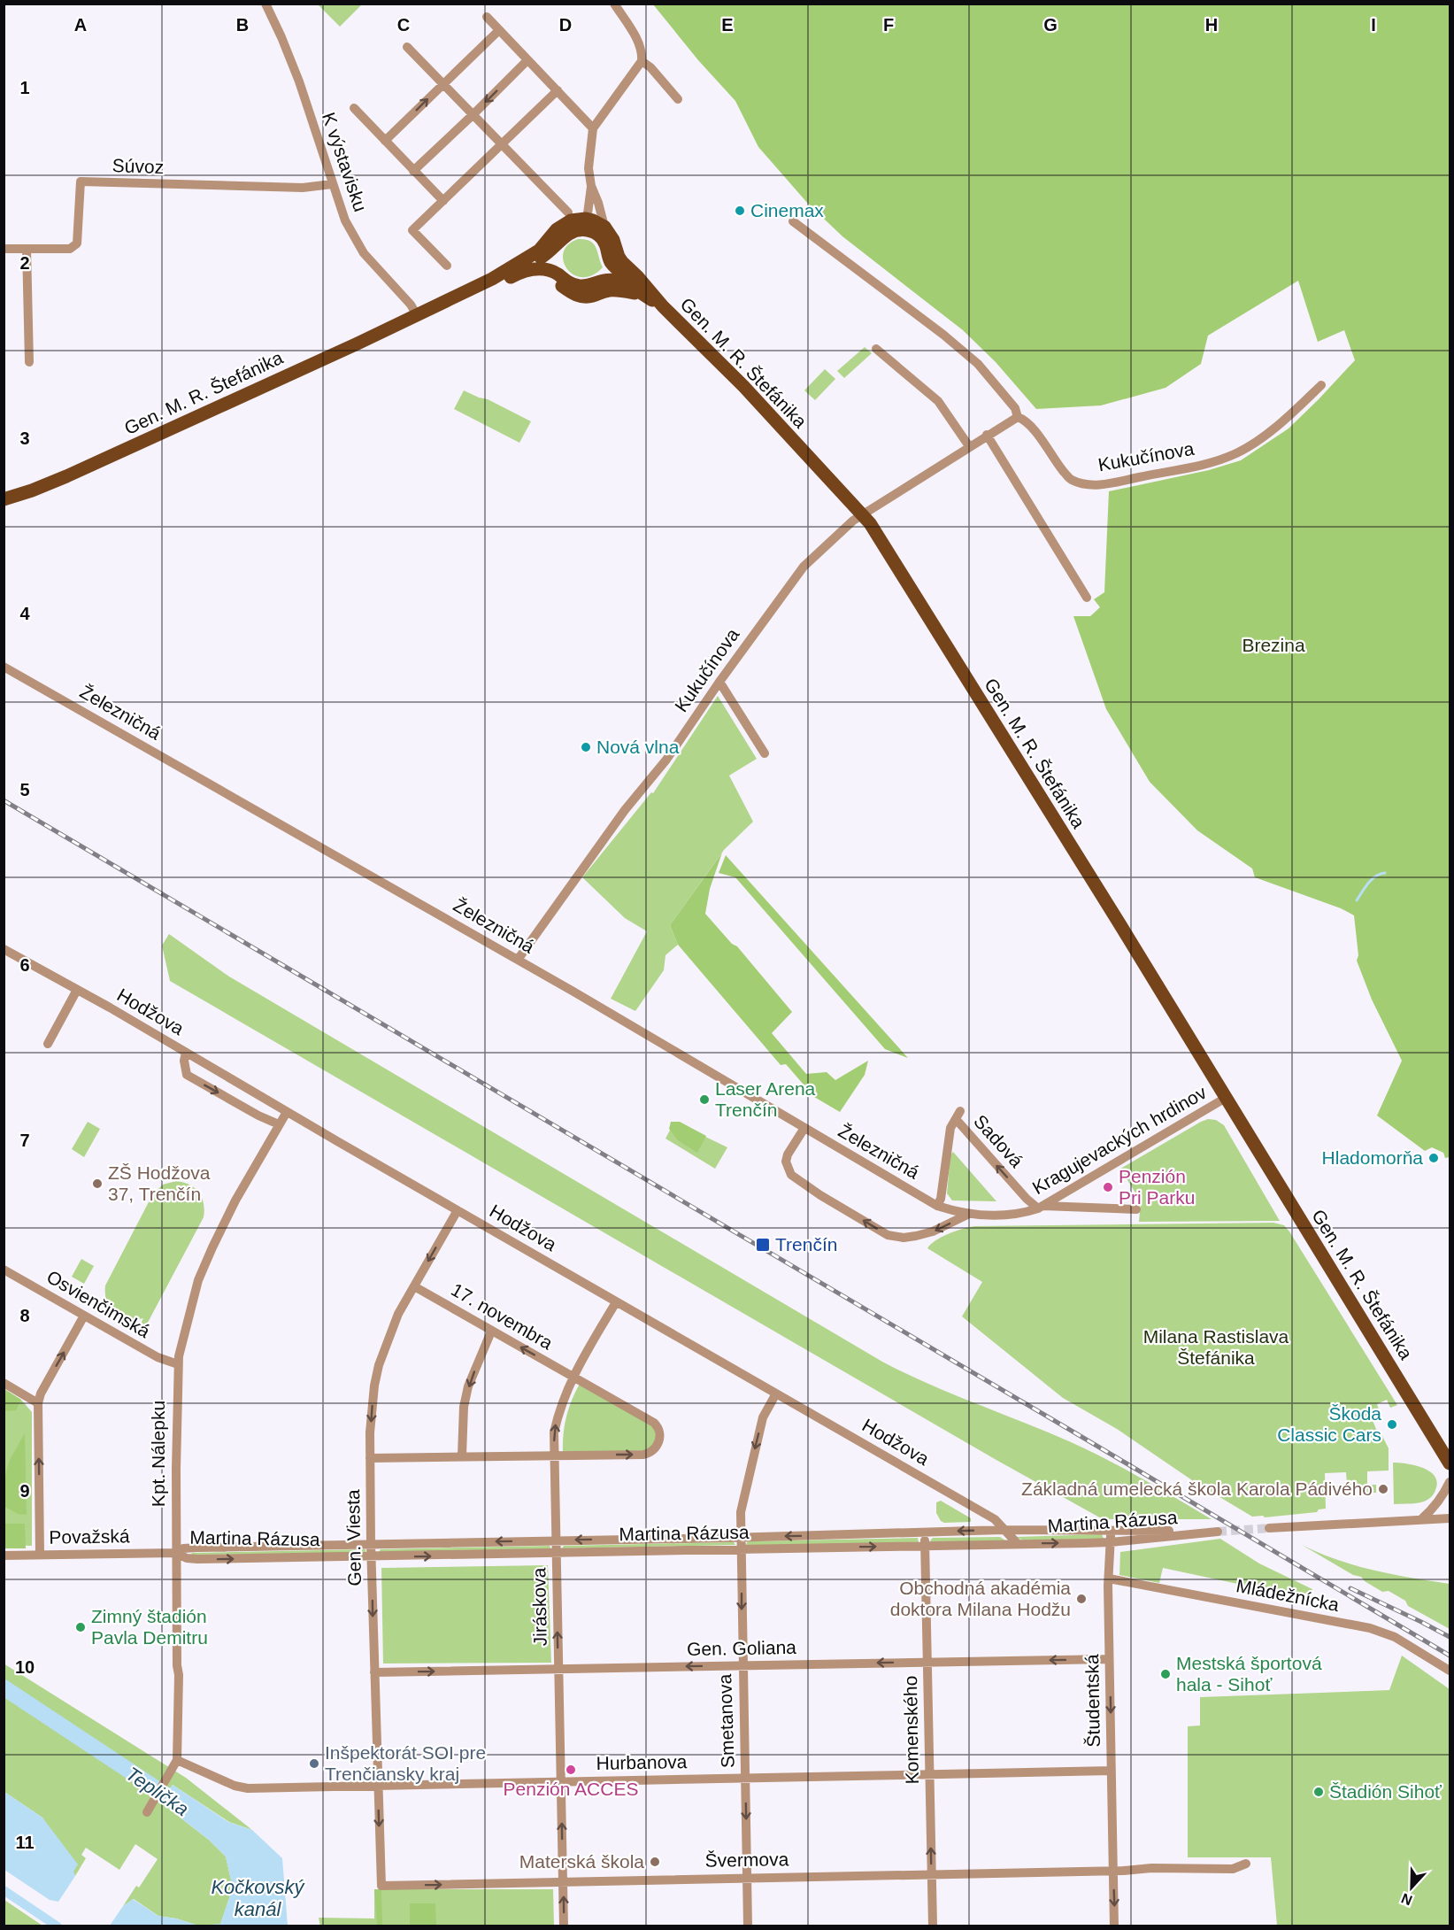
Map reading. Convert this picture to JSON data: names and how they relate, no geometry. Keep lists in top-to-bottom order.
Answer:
{
  "streets": {
    "main road": ["Gen. M. R. Štefánika"],
    "street": [
      "K výstavisku",
      "Súvoz",
      "Kukučínova",
      "Železničná",
      "Hodžova",
      "Kragujevackých hrdinov",
      "Sadová",
      "Osvienčimská",
      "17. novembra",
      "Kpt. Nálepku",
      "Martina Rázusa",
      "Považská",
      "Gen. Viesta",
      "Mládežnícka",
      "Jiráskova",
      "Gen. Goliana",
      "Študentská",
      "Smetanova",
      "Komenského",
      "Hurbanova",
      "Švermova"
    ]
  },
  "crossings": [
    ["K výstavisku", "Súvoz"],
    ["K výstavisku", "Gen. M. R. Štefánika"],
    ["Gen. M. R. Štefánika", "Kukučínova"],
    ["Gen. M. R. Štefánika", "Kragujevackých hrdinov"],
    ["Kukučínova", "Železničná"],
    ["Železničná", "Kragujevackých hrdinov"],
    ["Železničná", "Sadová"],
    ["Hodžova", "Kpt. Nálepku"],
    ["Hodžova", "Martina Rázusa"],
    ["Hodžova", "Gen. Viesta"],
    ["Hodžova", "Jiráskova"],
    ["Hodžova", "Smetanova"],
    ["Kragujevackých hrdinov", "Sadová"],
    ["Osvienčimská", "Kpt. Nálepku"],
    ["17. novembra", "Gen. Viesta"],
    ["17. novembra", "Jiráskova"],
    ["Kpt. Nálepku", "Martina Rázusa"],
    ["Kpt. Nálepku", "Považská"],
    ["Kpt. Nálepku", "Hurbanova"],
    ["Martina Rázusa", "Považská"],
    ["Martina Rázusa", "Gen. Viesta"],
    ["Martina Rázusa", "Jiráskova"],
    ["Martina Rázusa", "Študentská"],
    ["Martina Rázusa", "Smetanova"],
    ["Martina Rázusa", "Komenského"],
    ["Gen. Viesta", "Gen. Goliana"],
    ["Gen. Viesta", "Hurbanova"],
    ["Gen. Viesta", "Švermova"],
    ["Mládežnícka", "Študentská"],
    ["Jiráskova", "Gen. Goliana"],
    ["Jiráskova", "Hurbanova"],
    ["Jiráskova", "Švermova"],
    ["Gen. Goliana", "Študentská"],
    ["Gen. Goliana", "Smetanova"],
    ["Gen. Goliana", "Komenského"],
    ["Študentská", "Hurbanova"],
    ["Študentská", "Švermova"],
    ["Smetanova", "Hurbanova"],
    ["Smetanova", "Švermova"],
    ["Komenského", "Hurbanova"],
    ["Komenského", "Švermova"]
  ],
  "one_way": [
    "Gen. Viesta",
    "Jiráskova",
    "Študentská",
    "Smetanova"
  ],
  "water": ["Teplička", "Kočkovský kanál"],
  "parks": ["Brezina", "Milana Rastislava Štefánika"],
  "places": {
    "other": [
      "Cinemax",
      "Nová vlna",
      "Laser Arena Trenčín",
      "Hladomorňa",
      "ZŠ Hodžova 37, Trenčín",
      "Penzión Pri Parku",
      "Škoda Classic Cars",
      "Základná umelecká škola Karola Pádivého",
      "Obchodná akadémia doktora Milana Hodžu",
      "Zimný štadión Pavla Demitru",
      "Mestská športová hala - Sihoť",
      "Inšpektorát SOI pre Trenčiansky kraj",
      "Penzión ACCES",
      "Štadión Sihoť",
      "Materská škola"
    ],
    "transit": ["Trenčín"]
  },
  "north": "bottom",
  "grid": {
    "columns": [
      "A",
      "B",
      "C",
      "D",
      "E",
      "F",
      "G",
      "H",
      "I"
    ],
    "rows": [
      "1",
      "2",
      "3",
      "4",
      "5",
      "6",
      "7",
      "8",
      "9",
      "10",
      "11"
    ]
  }
}
